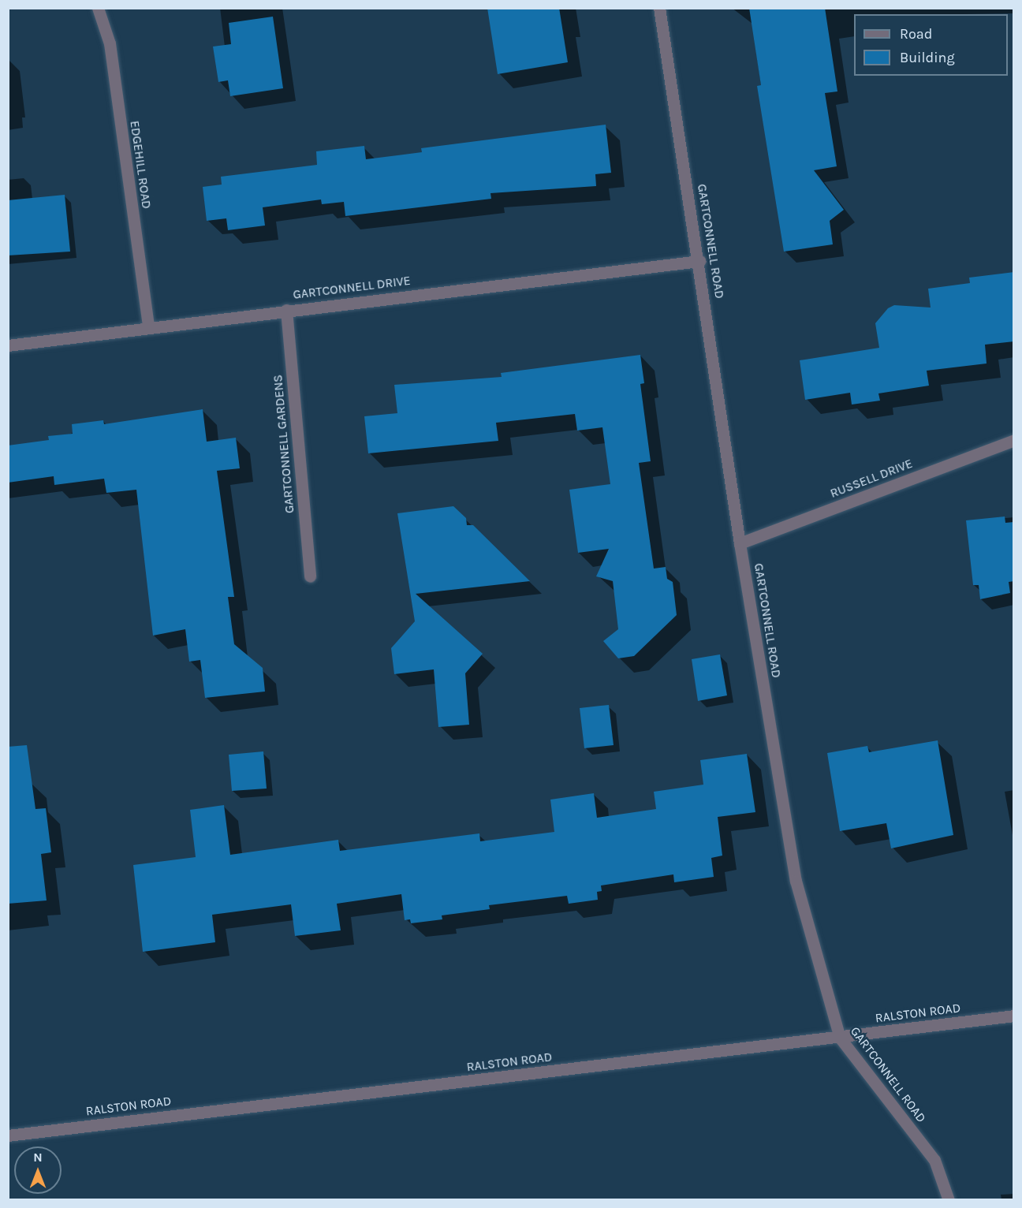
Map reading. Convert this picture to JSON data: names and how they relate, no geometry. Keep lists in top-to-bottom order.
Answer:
{
  "streets": {
    "street": [
      "EDGEHILL ROAD",
      "GARTCONNELL ROAD",
      "GARTCONNELL DRIVE",
      "GARTCONNELL GARDENS",
      "RUSSELL DRIVE",
      "RALSTON ROAD"
    ]
  },
  "crossings": [
    ["EDGEHILL ROAD", "GARTCONNELL DRIVE"],
    ["GARTCONNELL ROAD", "GARTCONNELL DRIVE"],
    ["GARTCONNELL ROAD", "RUSSELL DRIVE"],
    ["GARTCONNELL ROAD", "RALSTON ROAD"],
    ["GARTCONNELL DRIVE", "GARTCONNELL GARDENS"]
  ],
  "legend": ["Road", "Building"],
  "north": "top"
}
